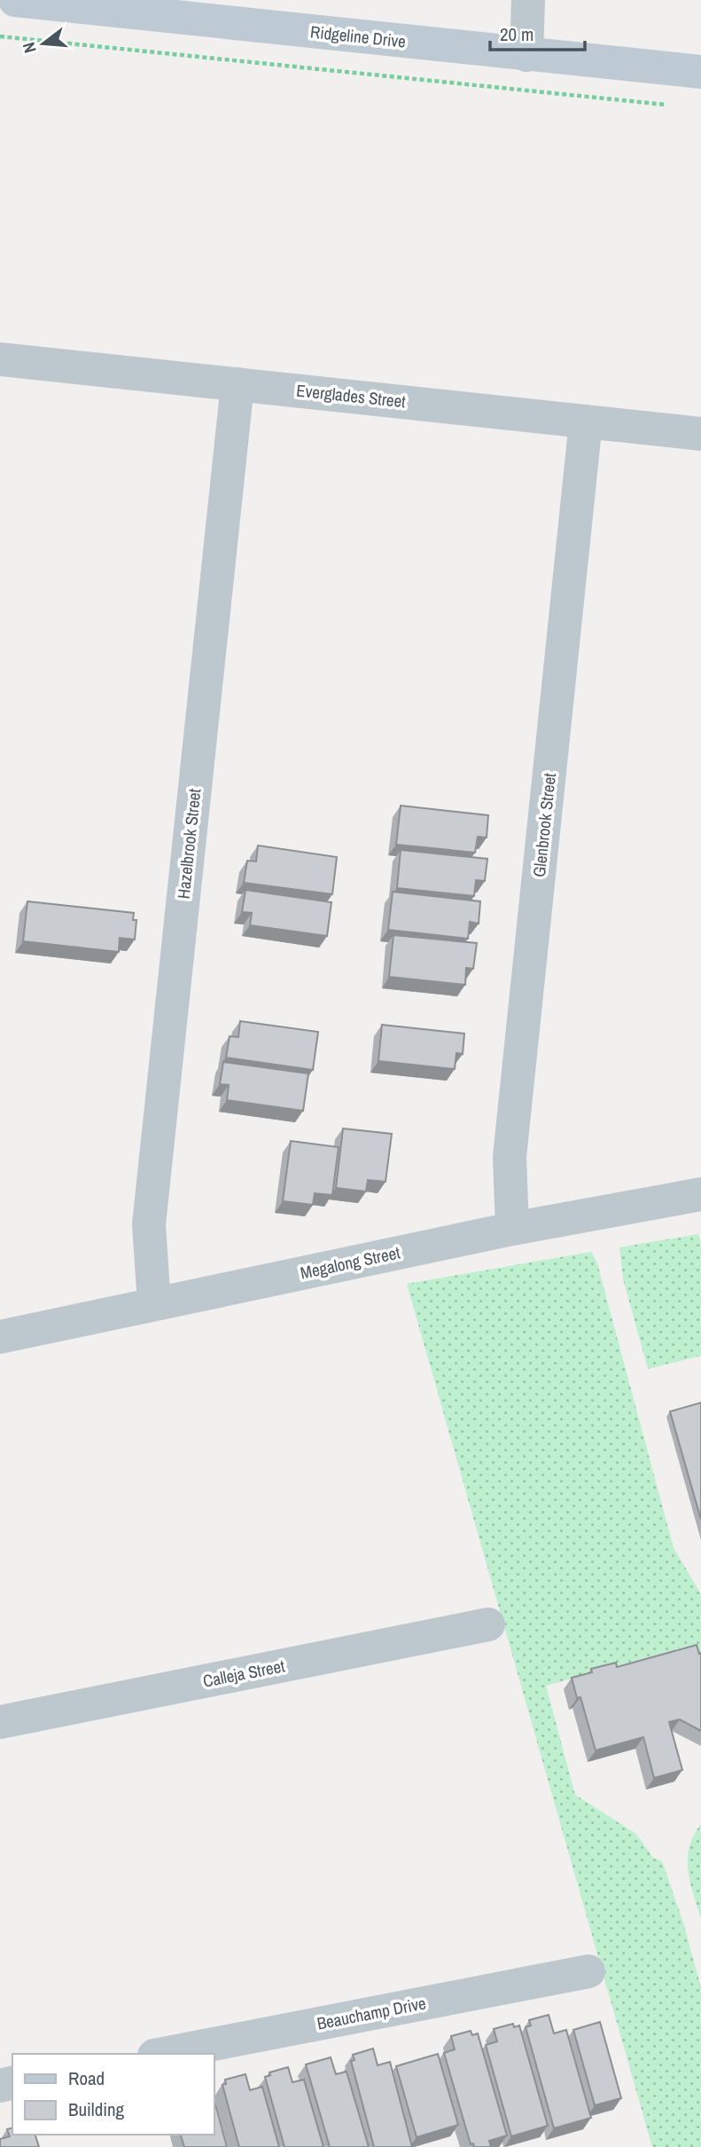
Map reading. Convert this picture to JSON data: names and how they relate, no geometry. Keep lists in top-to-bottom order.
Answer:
{
  "streets": {
    "street": [
      "Ridgeline Drive",
      "Everglades Street",
      "Glenbrook Street",
      "Hazelbrook Street",
      "Megalong Street",
      "Calleja Street",
      "Beauchamp Drive"
    ]
  },
  "crossings": [
    ["Everglades Street", "Glenbrook Street"],
    ["Everglades Street", "Hazelbrook Street"],
    ["Glenbrook Street", "Megalong Street"],
    ["Hazelbrook Street", "Megalong Street"]
  ],
  "legend": ["Road", "Building"],
  "scale_bar": "20 m",
  "north": "left"
}
